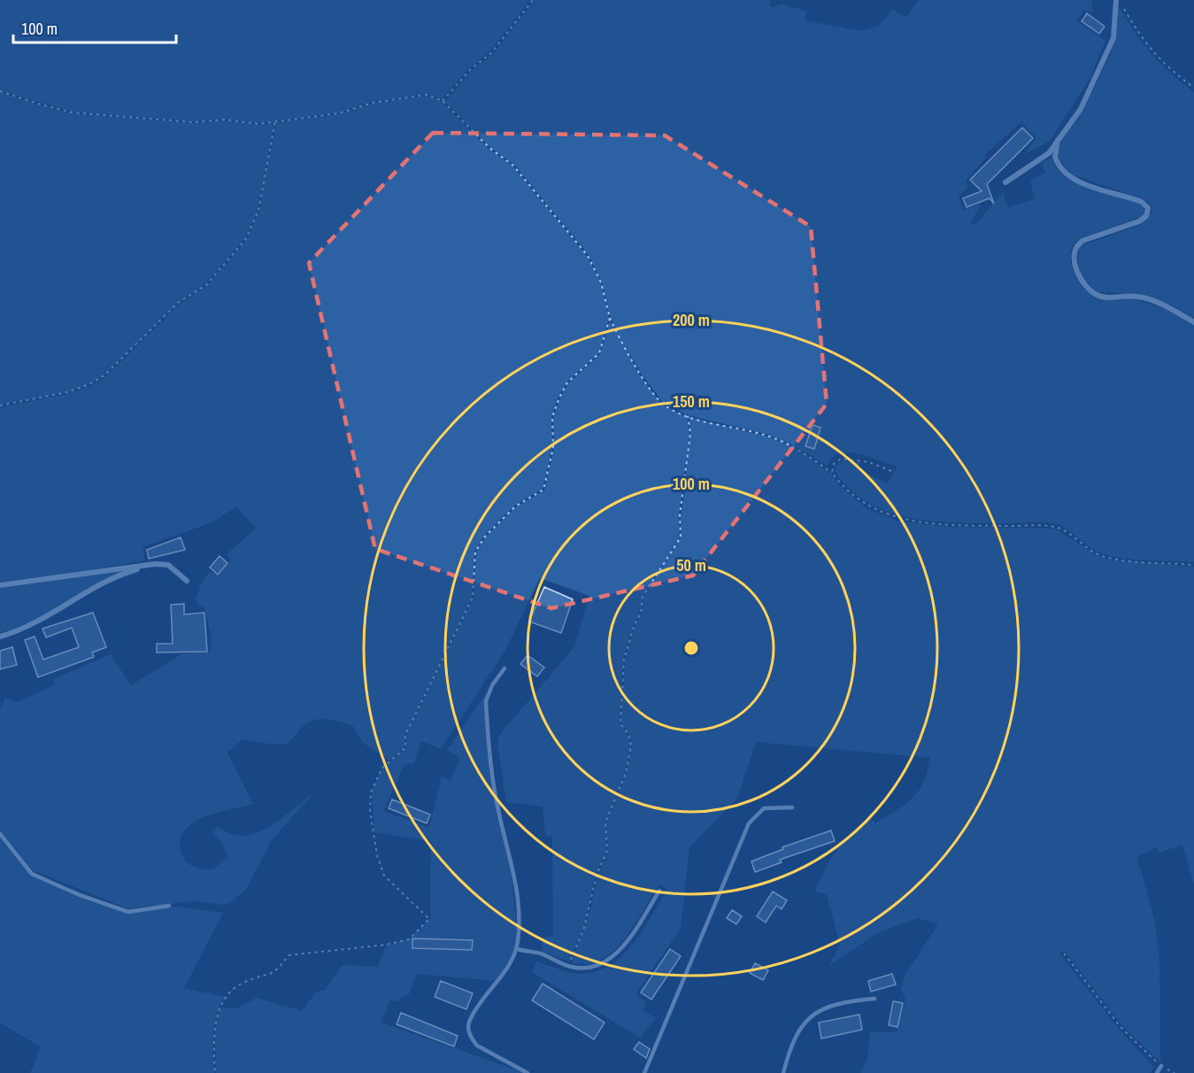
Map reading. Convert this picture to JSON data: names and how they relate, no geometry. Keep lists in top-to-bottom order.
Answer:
{
  "scale_bar": "100 m",
  "rings": [
    "200 m",
    "150 m",
    "100 m",
    "50 m"
  ]
}
